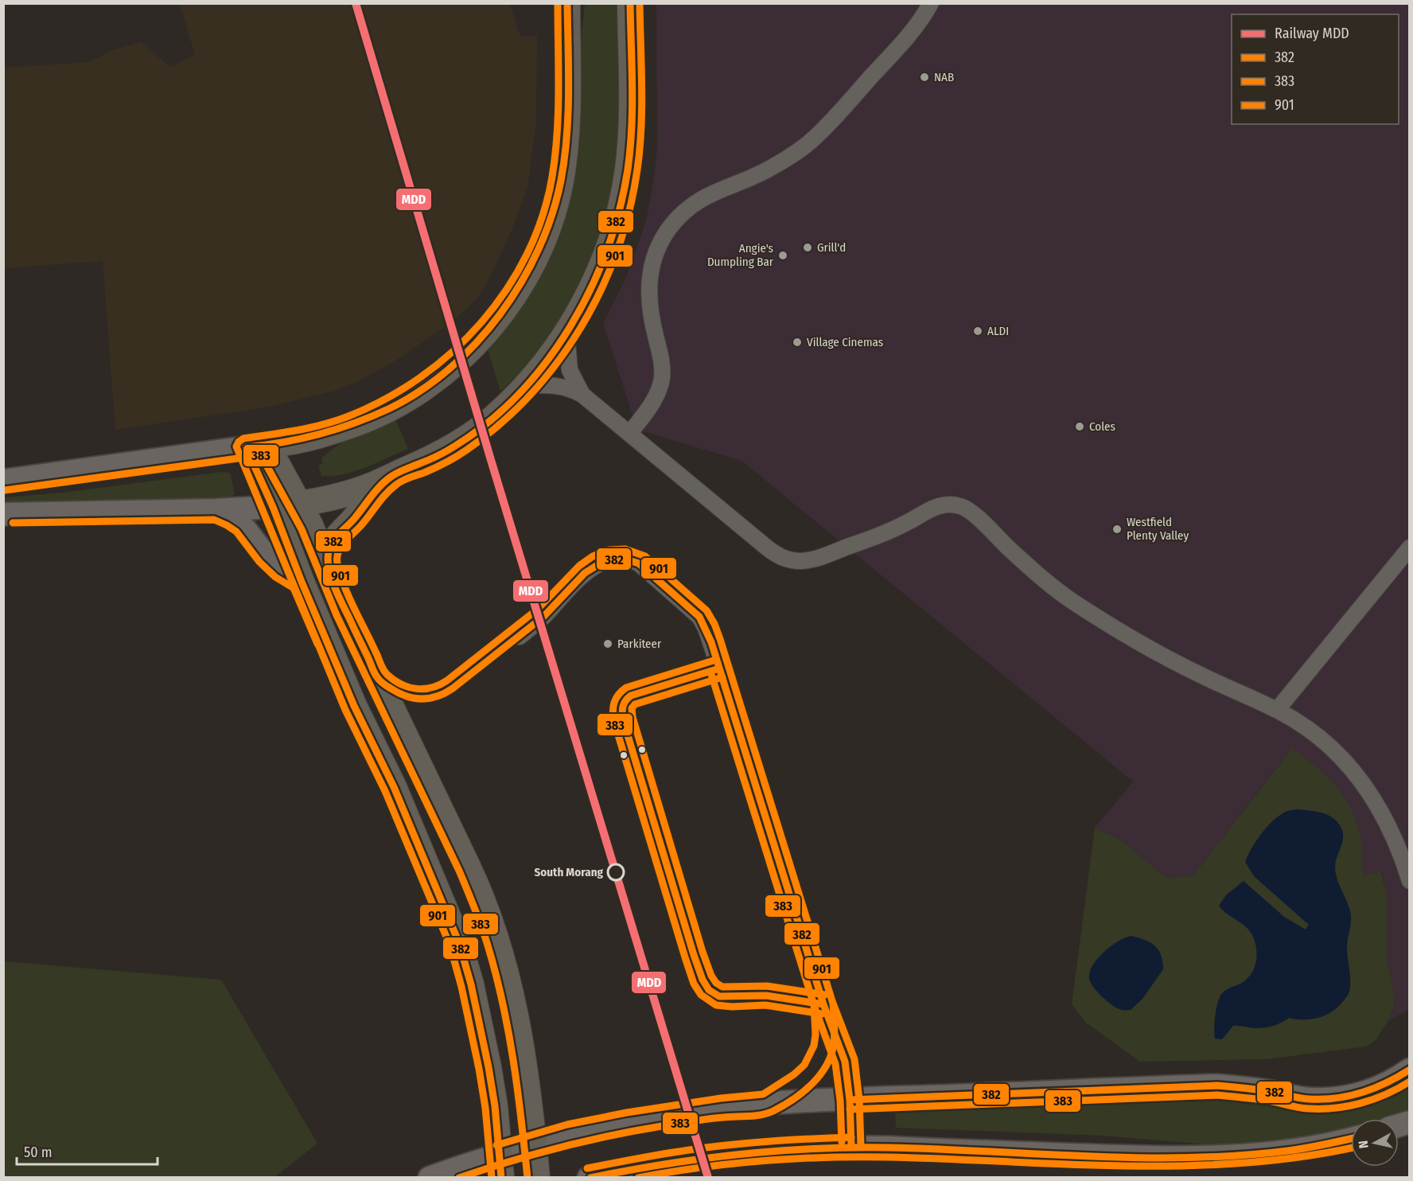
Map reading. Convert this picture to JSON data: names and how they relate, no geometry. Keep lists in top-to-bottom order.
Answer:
{
  "places": [
    "NAB",
    "Grill'd",
    "Angie's Dumpling Bar",
    "ALDI",
    "Village Cinemas",
    "Coles",
    "Westfield Plenty Valley",
    "Parkiteer",
    "South Morang"
  ],
  "lines": [
    "rail line MDD",
    "transit line 382",
    "transit line 901",
    "transit line 383"
  ],
  "legend": [
    "Railway MDD",
    "382",
    "383",
    "901"
  ],
  "scale_bar": "50 m",
  "north": "left"
}
